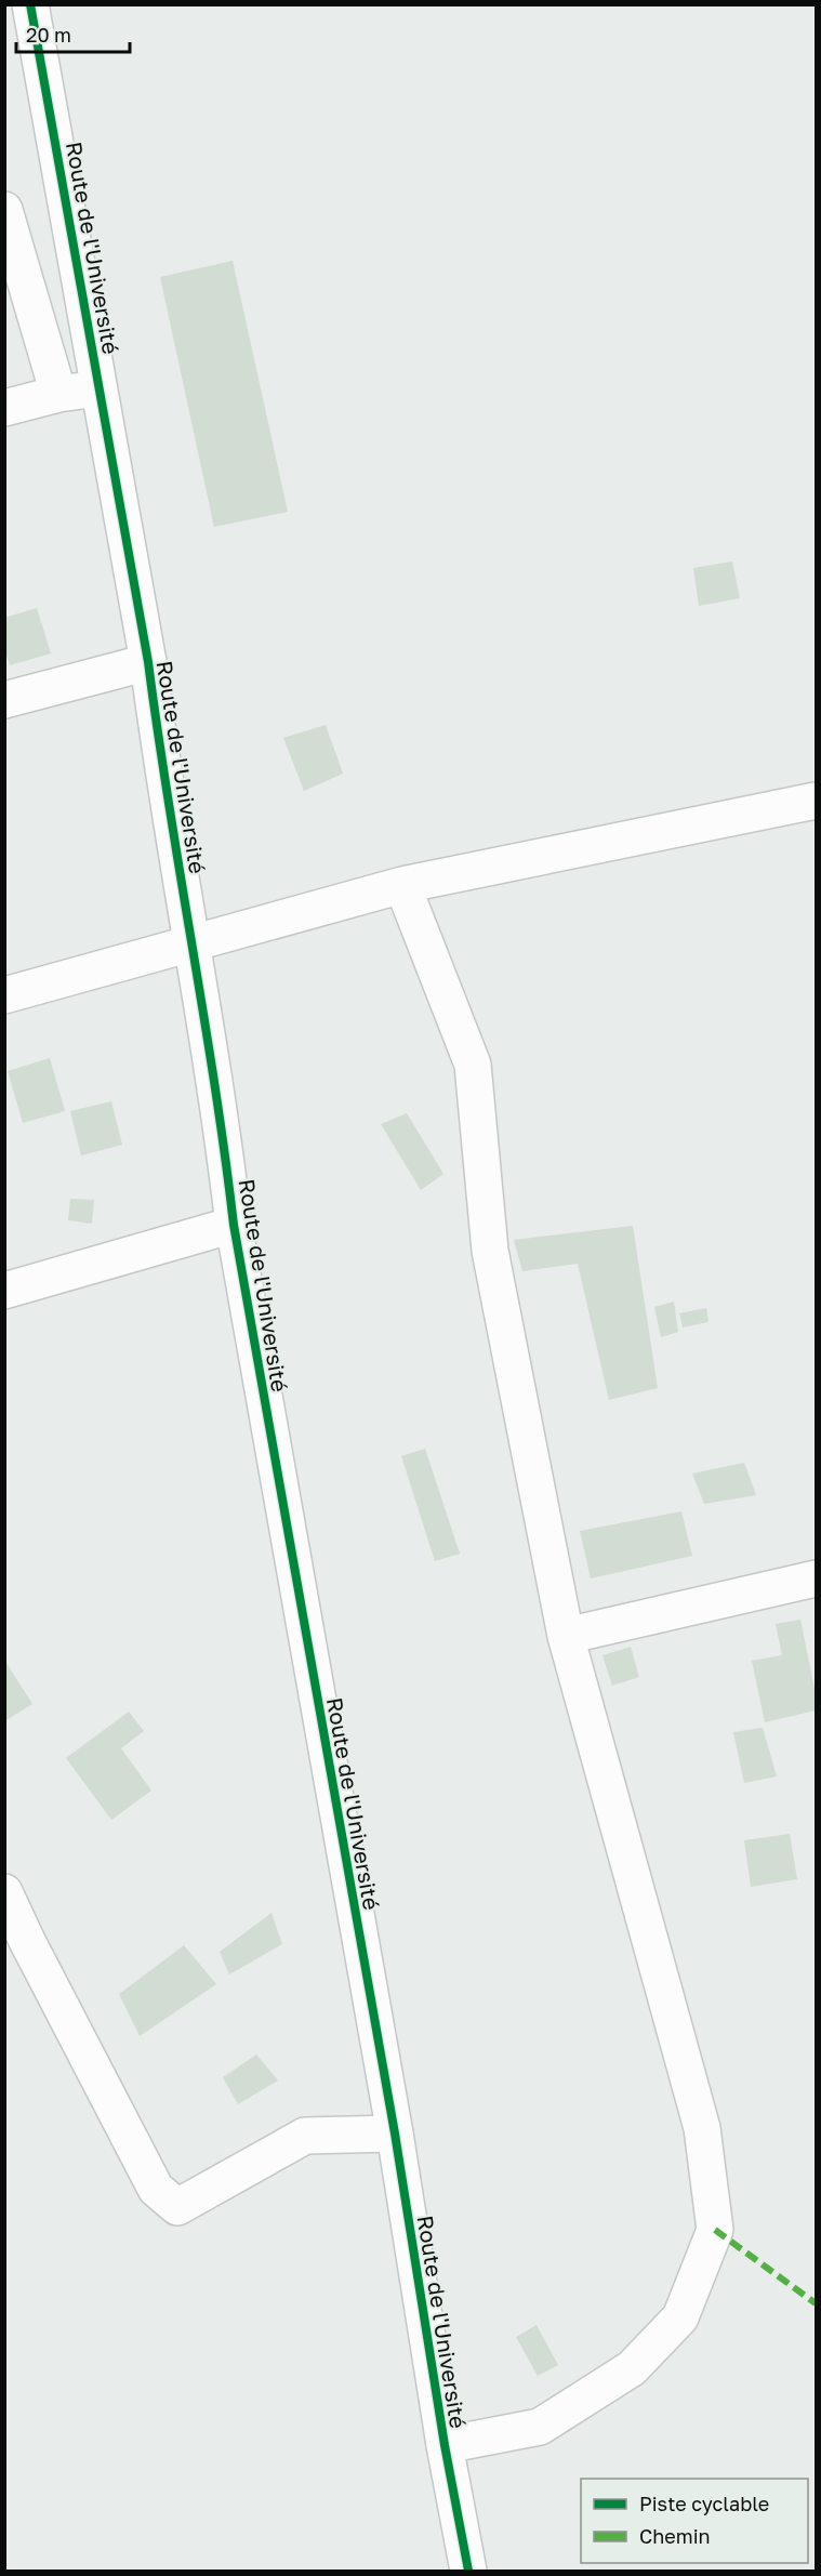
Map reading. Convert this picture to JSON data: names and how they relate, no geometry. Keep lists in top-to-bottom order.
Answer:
{
  "streets": {
    "street": ["Route de l'Université"]
  },
  "legend": ["Piste cyclable", "Chemin"],
  "scale_bar": "20 m"
}
